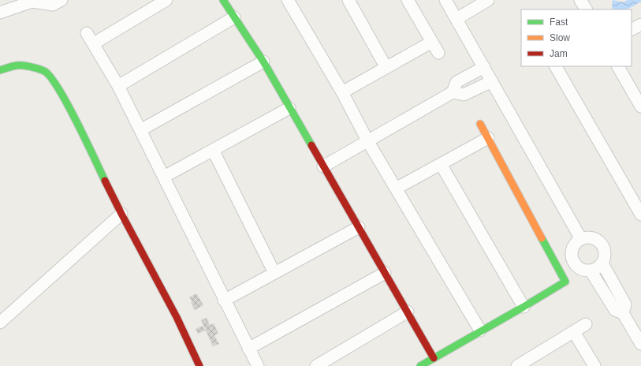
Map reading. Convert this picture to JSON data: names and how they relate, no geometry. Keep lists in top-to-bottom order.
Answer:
{
  "legend": ["Fast", "Slow", "Jam"]
}
